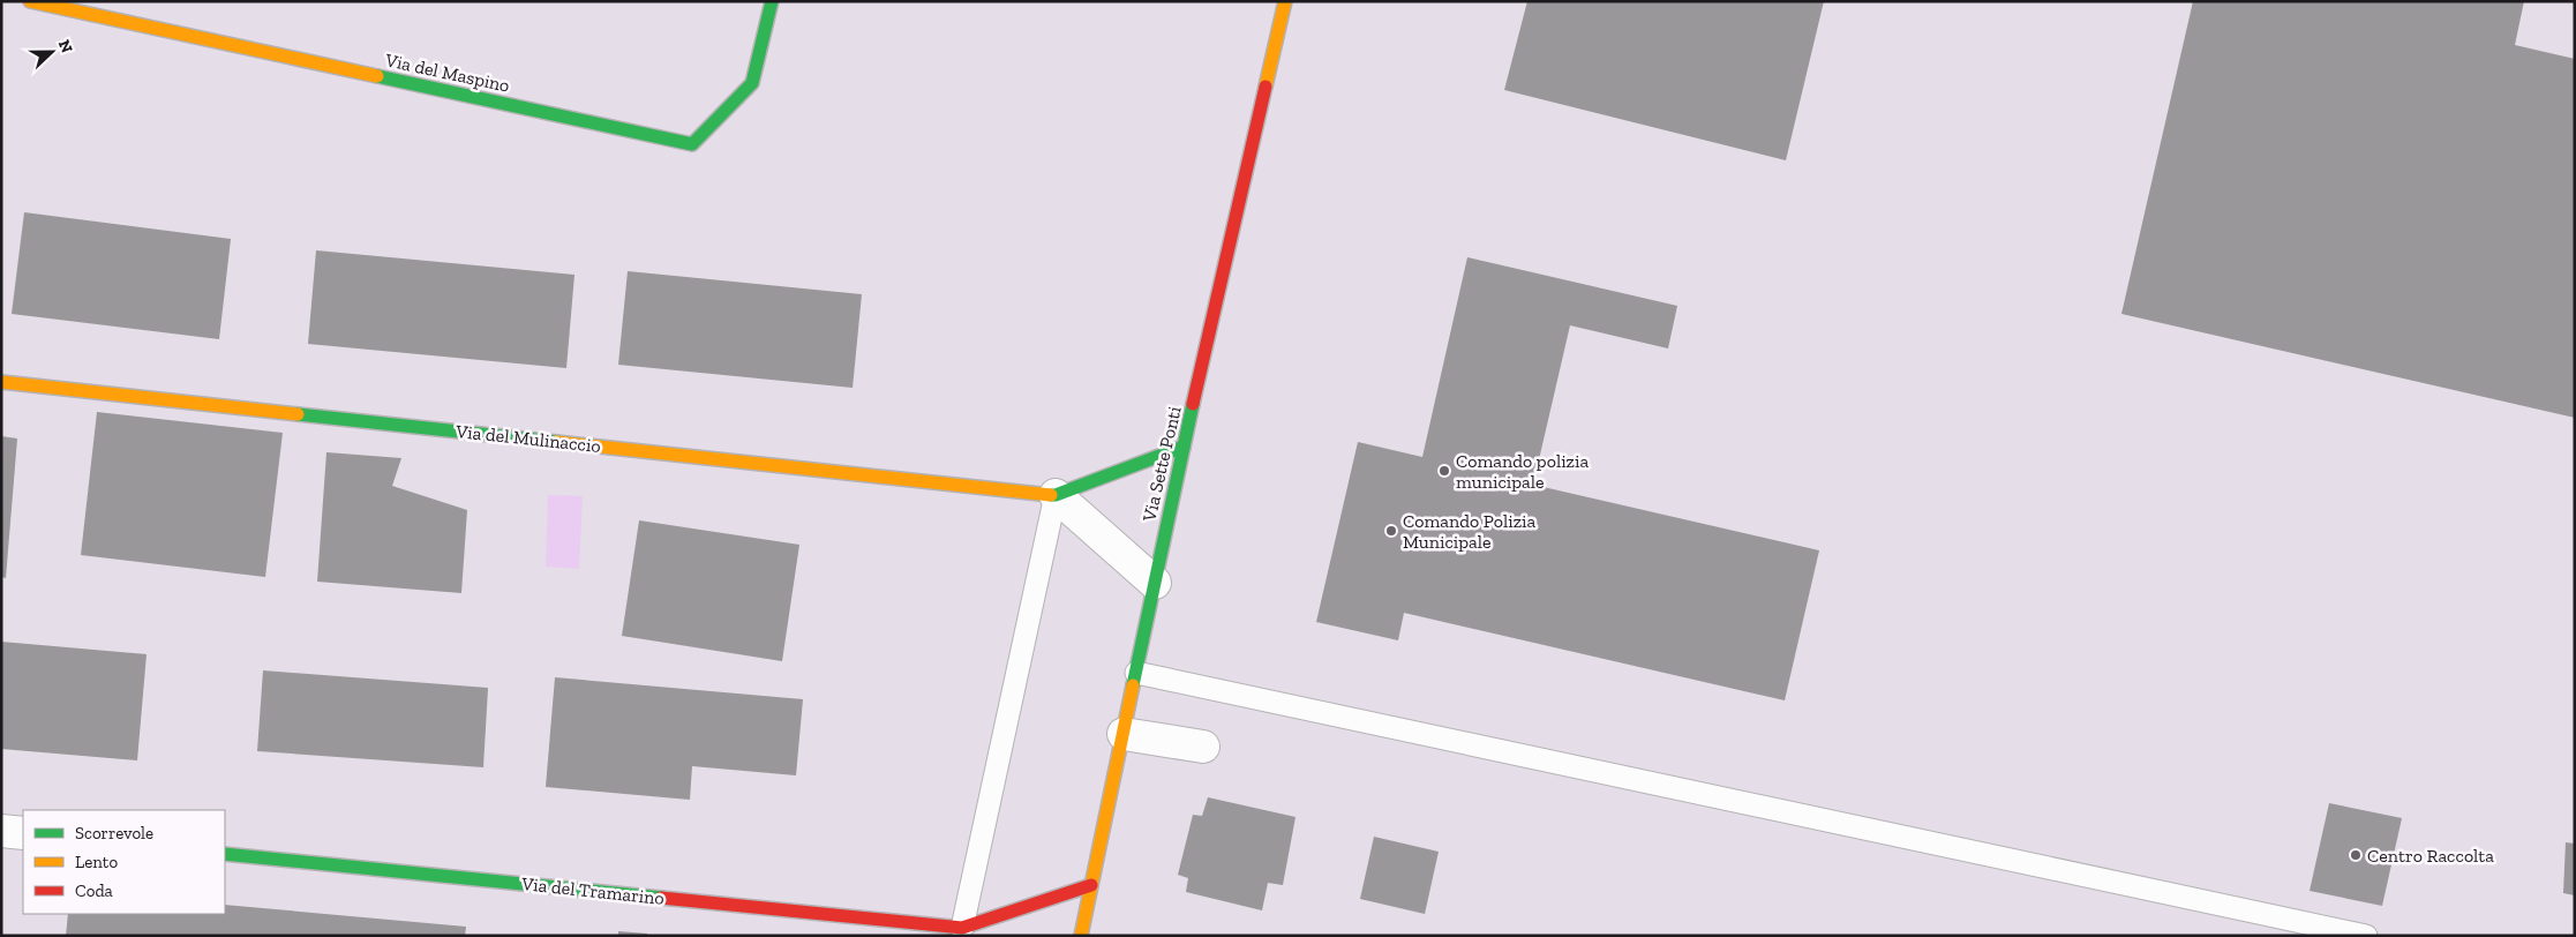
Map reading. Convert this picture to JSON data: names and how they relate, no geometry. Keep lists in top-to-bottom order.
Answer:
{
  "streets": {
    "street": [
      "Via del Maspino",
      "Via del Mulinaccio",
      "Via Sette Ponti",
      "Via del Tramarino"
    ]
  },
  "crossings": [
    ["Via del Mulinaccio", "Via Sette Ponti"],
    ["Via Sette Ponti", "Via del Tramarino"]
  ],
  "places": ["Comando polizia municipale", "Comando Polizia Municipale", "Centro Raccolta"],
  "legend": ["Scorrevole", "Lento", "Coda"],
  "north": "right"
}
